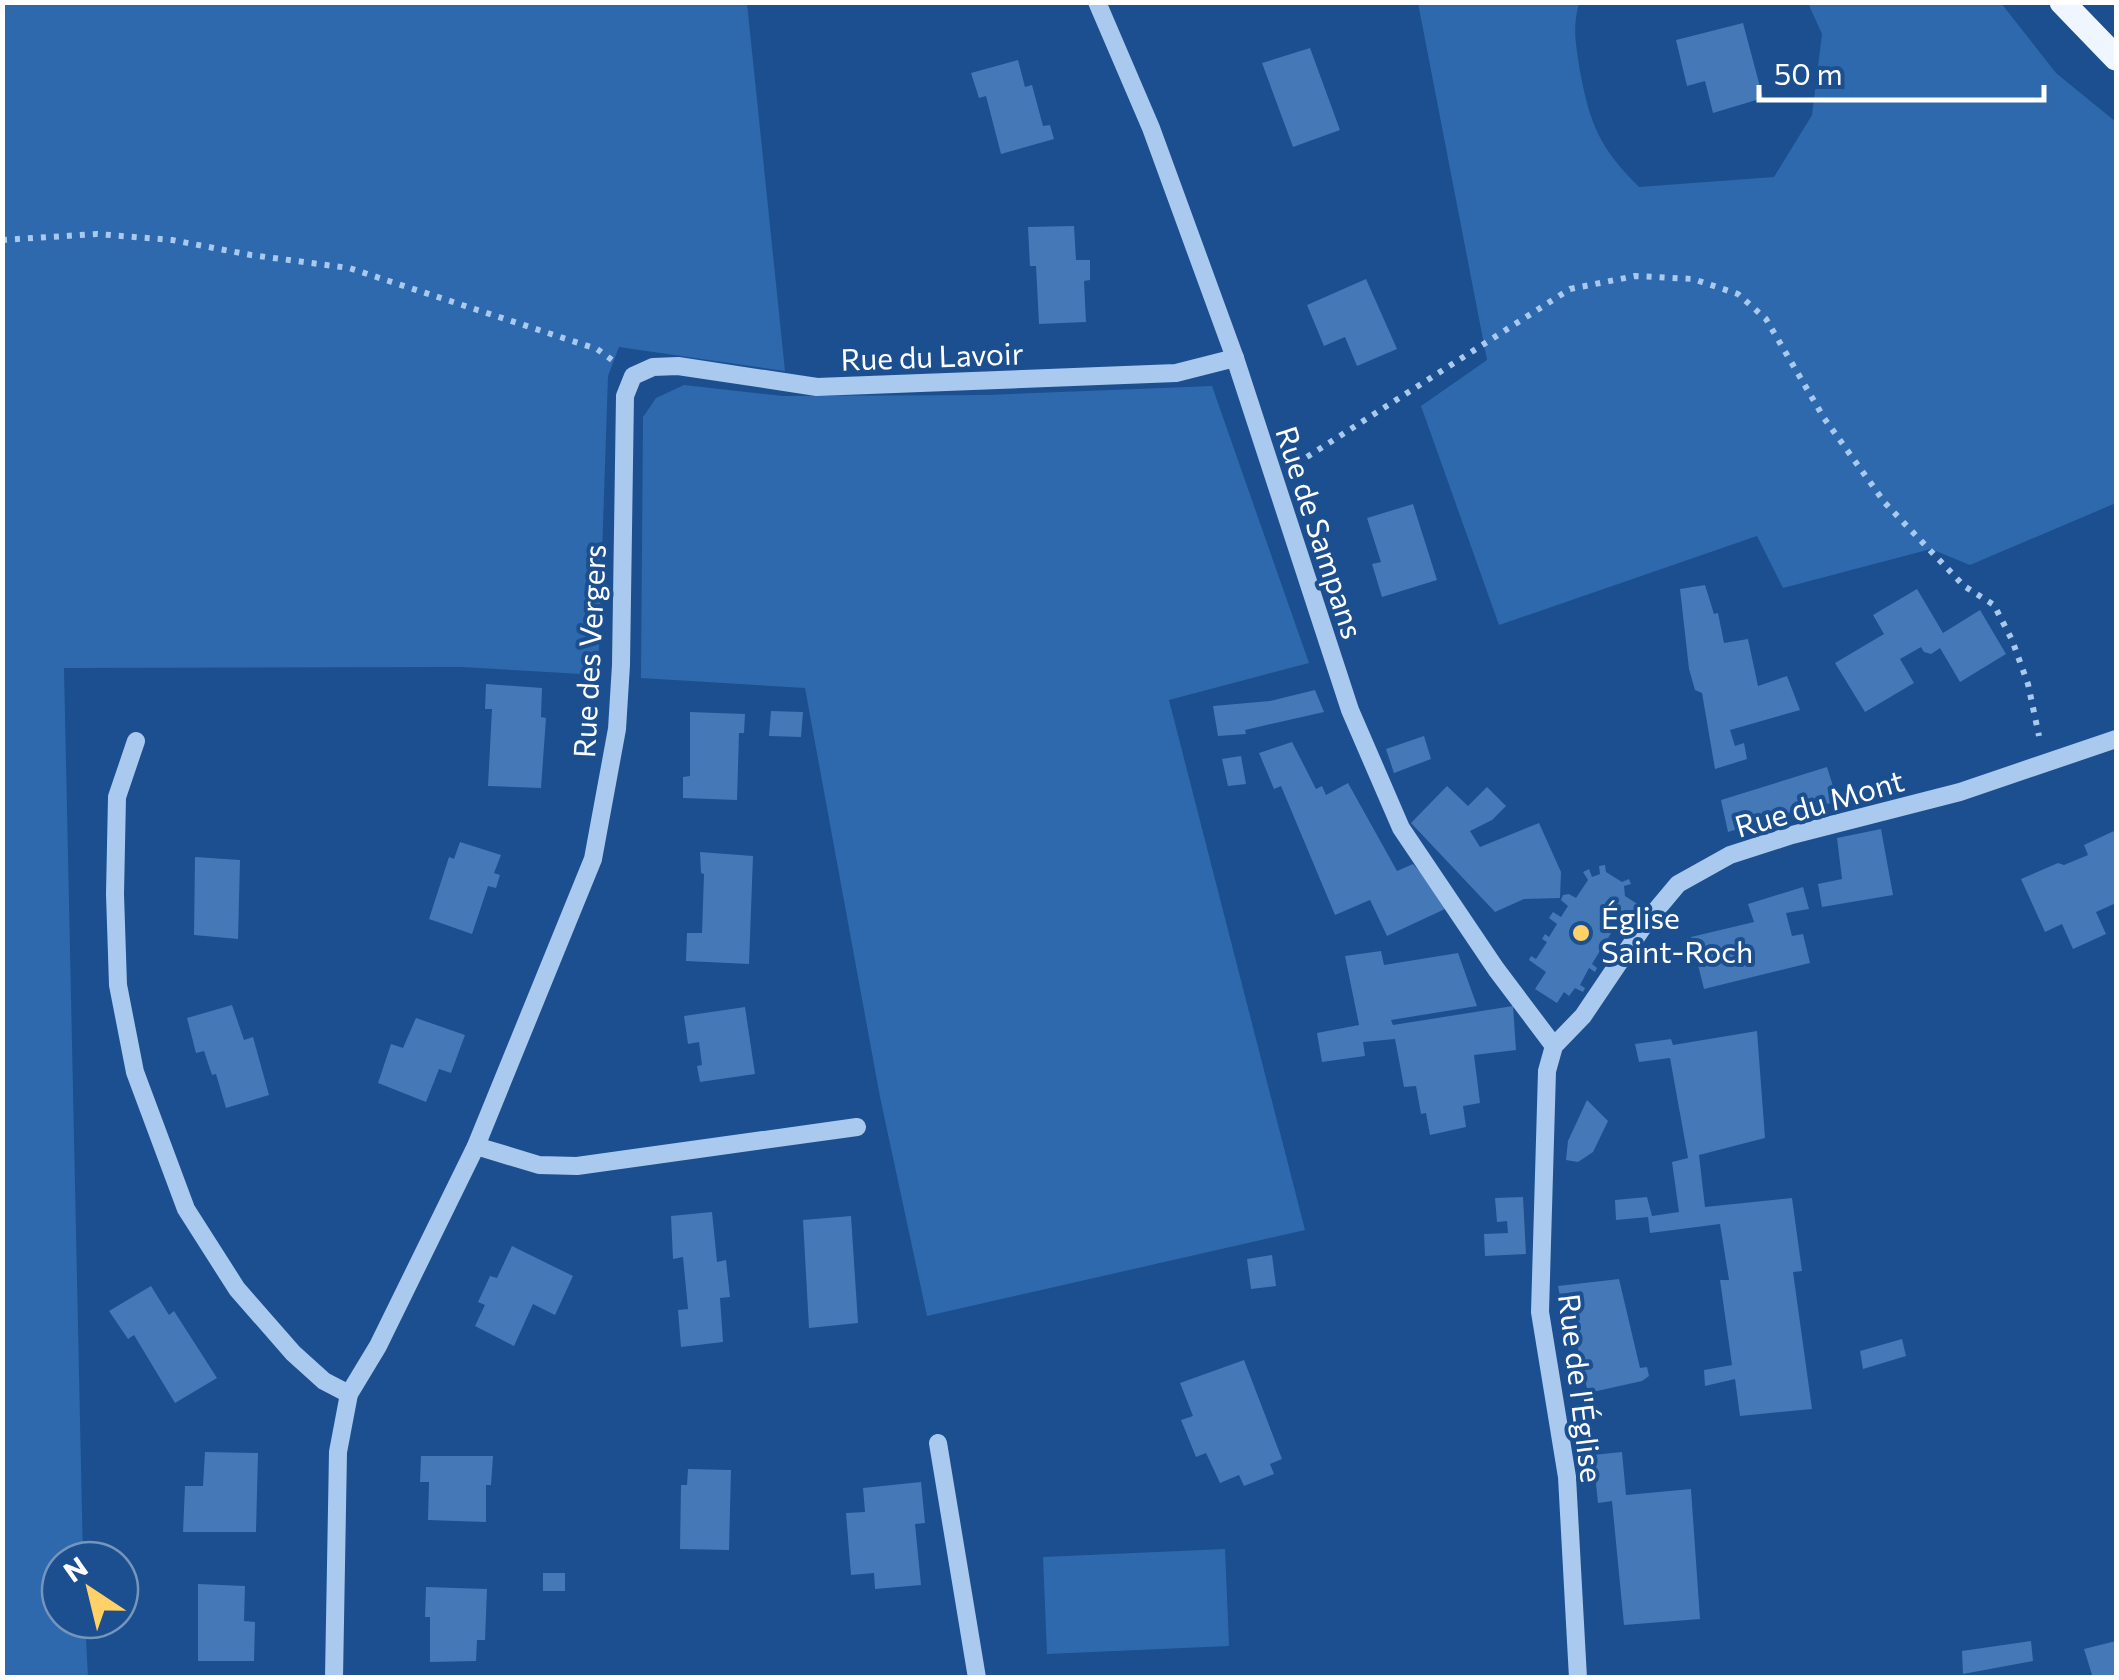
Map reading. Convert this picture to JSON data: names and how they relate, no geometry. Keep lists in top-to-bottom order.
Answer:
{
  "streets": {
    "street": [
      "Rue du Lavoir",
      "Rue de Sampans",
      "Rue des Vergers",
      "Rue du Mont",
      "Rue de l'Église"
    ]
  },
  "crossings": [
    ["Rue du Lavoir", "Rue de Sampans"],
    ["Rue du Lavoir", "Rue des Vergers"],
    ["Rue de Sampans", "Rue du Mont"],
    ["Rue de Sampans", "Rue de l'Église"],
    ["Rue du Mont", "Rue de l'Église"]
  ],
  "places": ["Église Saint-Roch"],
  "scale_bar": "50 m",
  "north": "top left"
}
